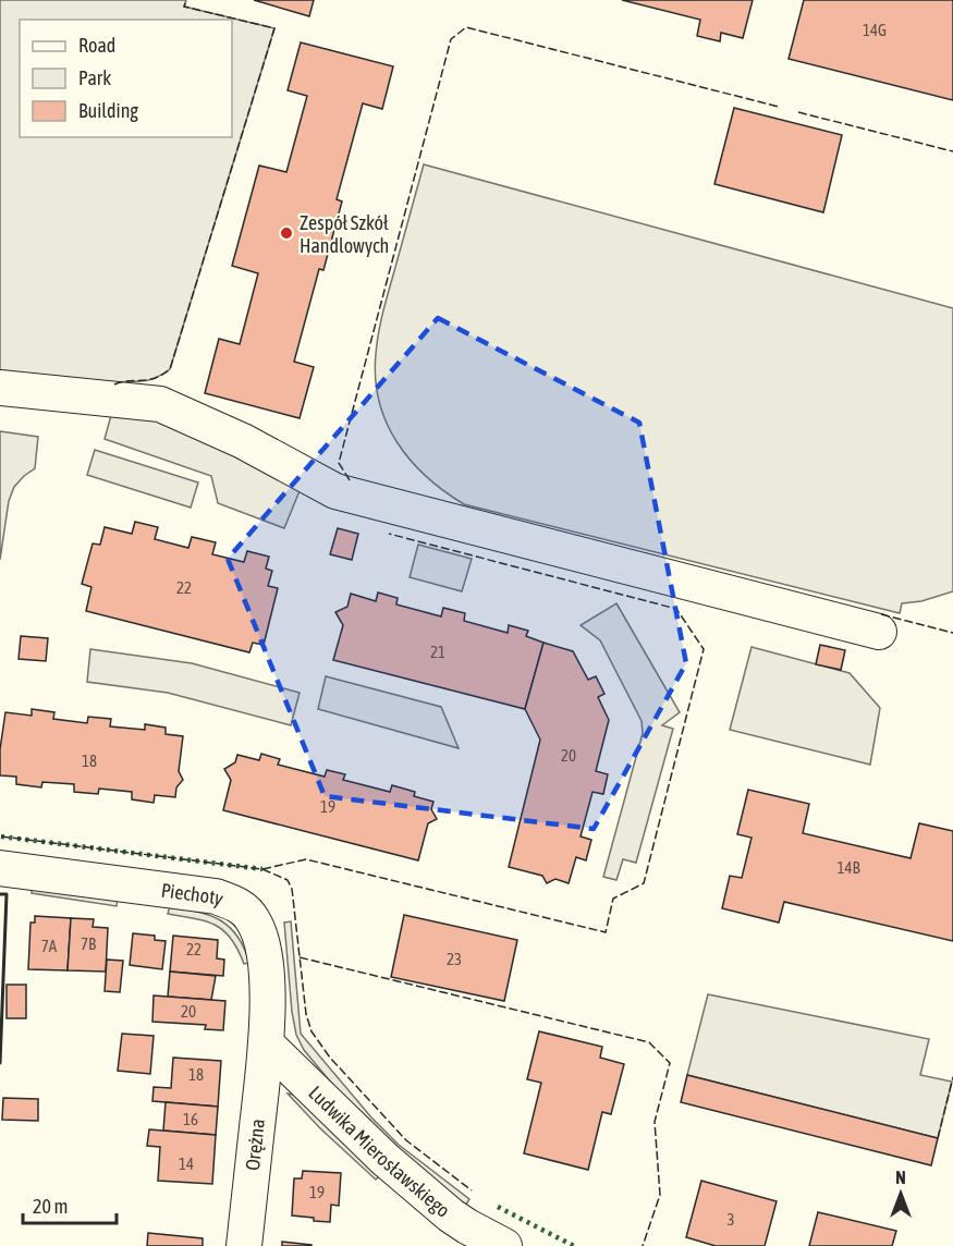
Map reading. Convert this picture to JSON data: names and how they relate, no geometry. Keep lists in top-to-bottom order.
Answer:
{
  "streets": {
    "street": ["Piechoty", "Orężna", "Ludwika Mierosławskiego"]
  },
  "crossings": [
    ["Piechoty", "Orężna"],
    ["Piechoty", "Ludwika Mierosławskiego"],
    ["Orężna", "Ludwika Mierosławskiego"]
  ],
  "places": ["Zespół Szkół Handlowych"],
  "house_numbers": [
    "14G",
    "22",
    "21",
    "20",
    "18",
    "19",
    "14B",
    "7B",
    "7A",
    "22",
    "23",
    "20",
    "18",
    "16",
    "14",
    "19",
    "3"
  ],
  "legend": ["Road", "Park", "Building"],
  "scale_bar": "20 m",
  "north": "top"
}
